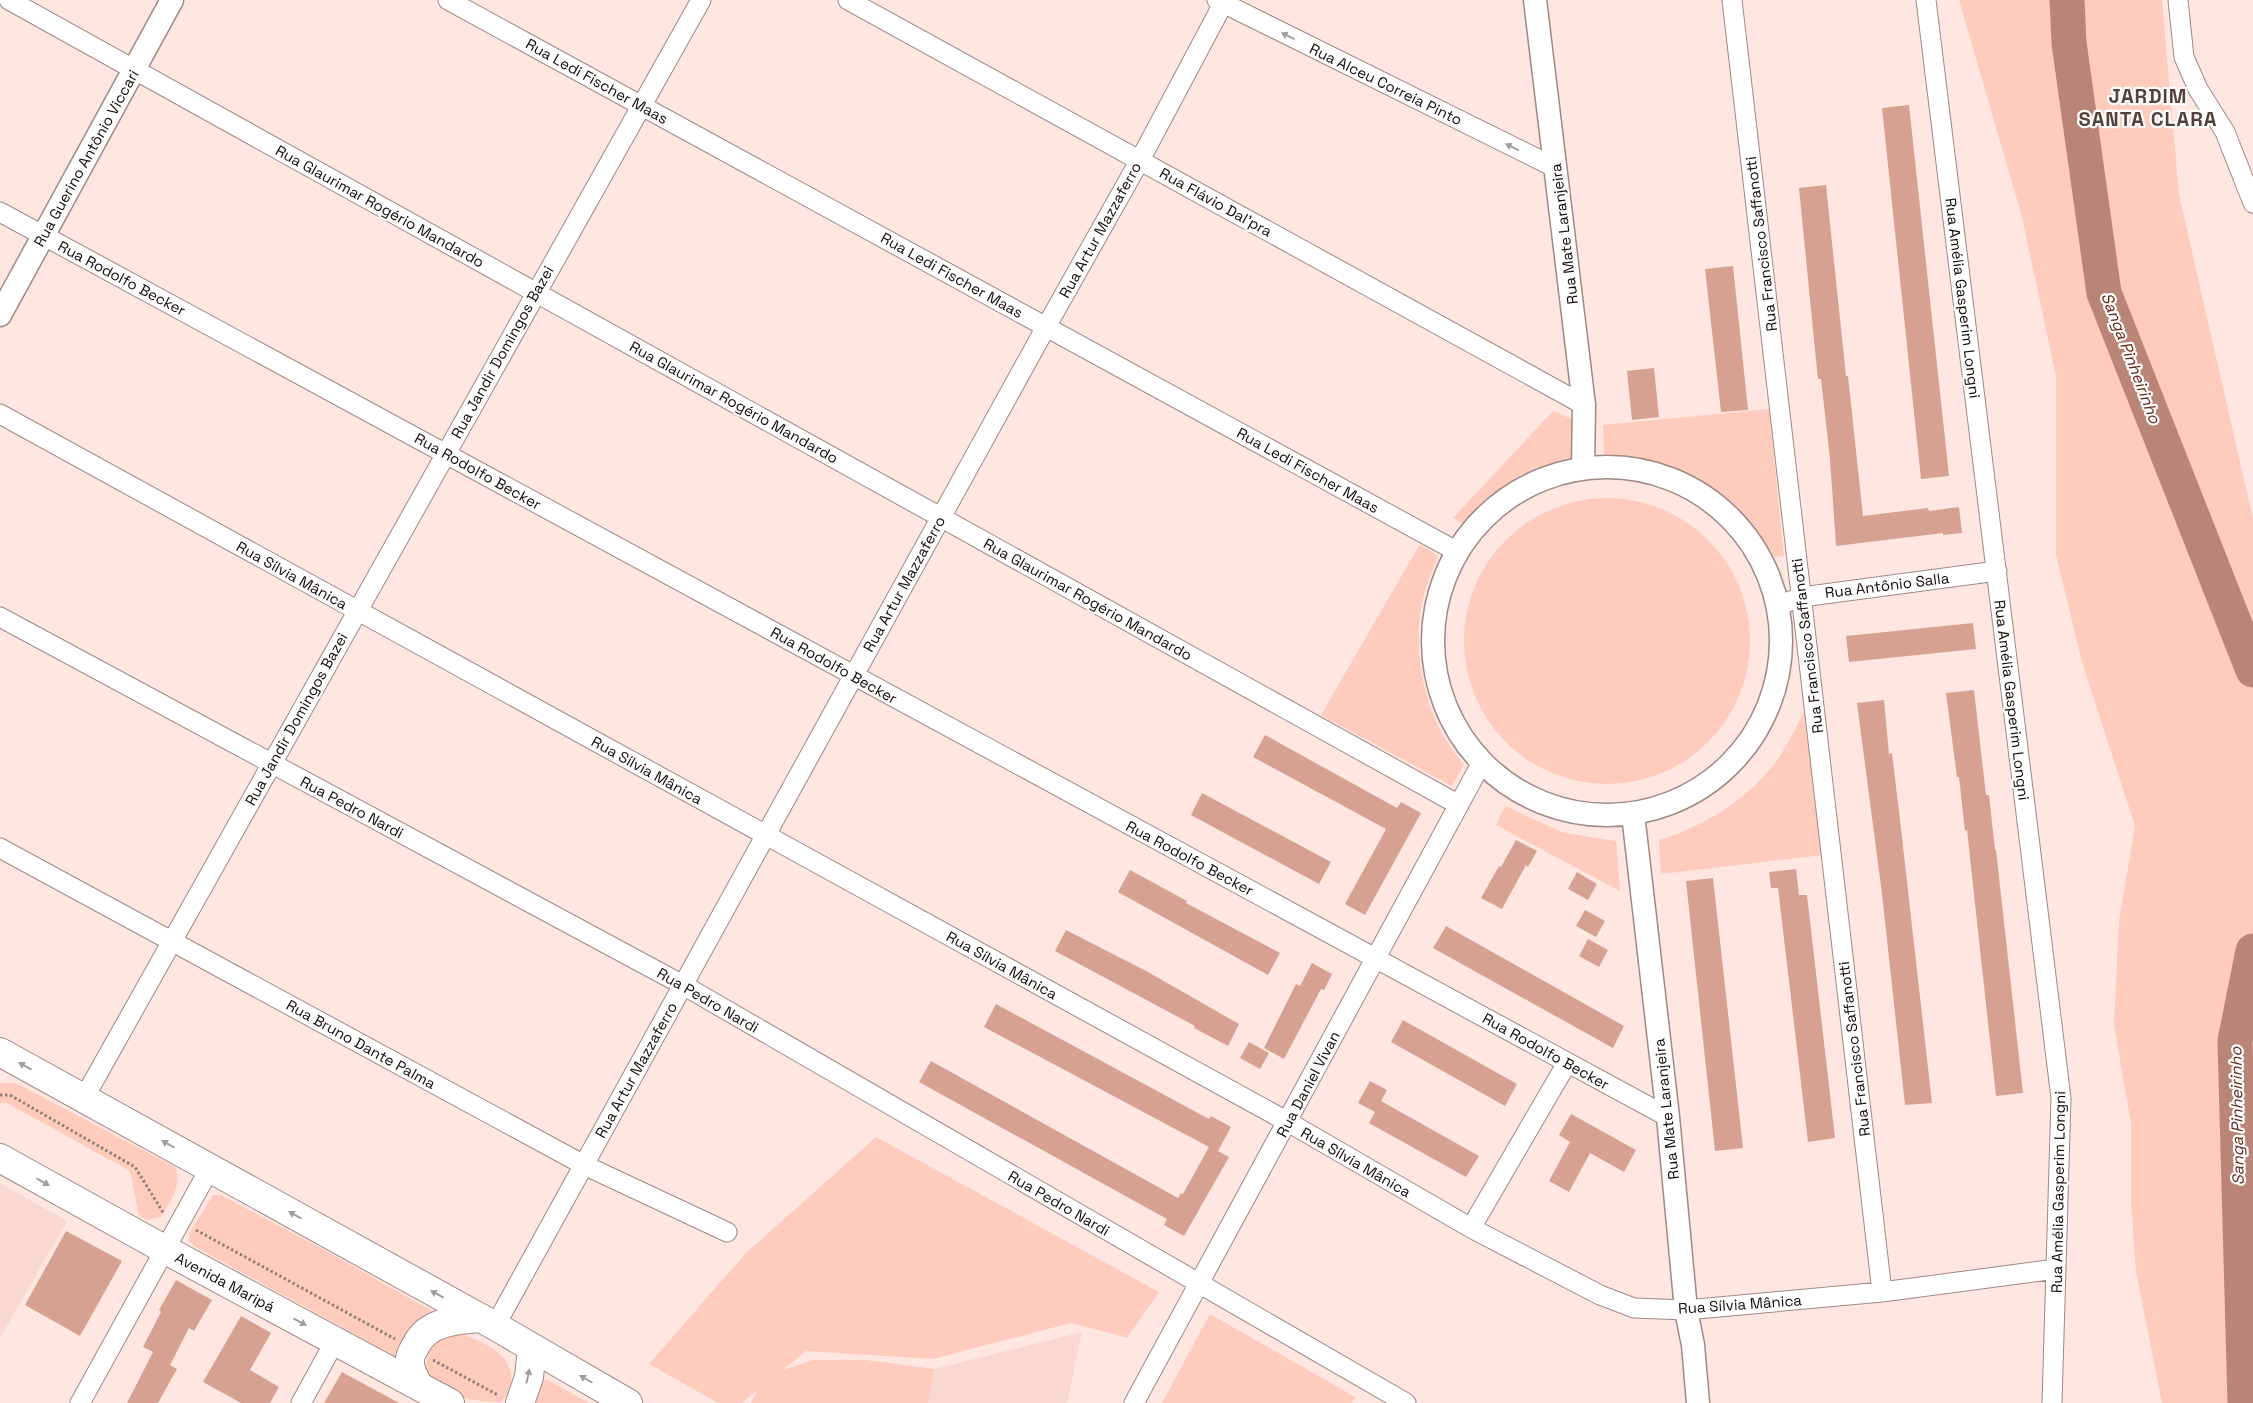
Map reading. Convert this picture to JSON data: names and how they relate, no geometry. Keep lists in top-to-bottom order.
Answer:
{
  "streets": {
    "main road": ["Avenida Maripá"],
    "street": [
      "Rua Ledi Fischer Maas",
      "Rua Alceu Correia Pinto",
      "Rua Guerino Antônio Viccari",
      "Rua Flávio Dal'pra",
      "Rua Glaurimar Rogério Mandardo",
      "Rua Artur Mazzaferro",
      "Rua Mate Laranjeira",
      "Rua Francisco Saffanotti",
      "Rua Rodolfo Becker",
      "Rua Amélia Gasperim Longni",
      "Rua Jandir Domingos Bazei",
      "Rua Sílvia Mânica",
      "Rua Antônio Salla",
      "Rua Pedro Nardi",
      "Rua Bruno Dante Palma",
      "Rua Daniel Vivan"
    ]
  },
  "crossings": [
    ["Rua Ledi Fischer Maas", "Rua Artur Mazzaferro"],
    ["Rua Ledi Fischer Maas", "Rua Jandir Domingos Bazei"],
    ["Rua Alceu Correia Pinto", "Rua Artur Mazzaferro"],
    ["Rua Alceu Correia Pinto", "Rua Mate Laranjeira"],
    ["Rua Guerino Antônio Viccari", "Rua Glaurimar Rogério Mandardo"],
    ["Rua Guerino Antônio Viccari", "Rua Rodolfo Becker"],
    ["Rua Flávio Dal'pra", "Rua Artur Mazzaferro"],
    ["Rua Flávio Dal'pra", "Rua Mate Laranjeira"],
    ["Rua Glaurimar Rogério Mandardo", "Rua Artur Mazzaferro"],
    ["Rua Glaurimar Rogério Mandardo", "Rua Jandir Domingos Bazei"],
    ["Rua Glaurimar Rogério Mandardo", "Rua Daniel Vivan"],
    ["Rua Artur Mazzaferro", "Rua Rodolfo Becker"],
    ["Rua Artur Mazzaferro", "Rua Sílvia Mânica"],
    ["Rua Artur Mazzaferro", "Rua Pedro Nardi"],
    ["Rua Artur Mazzaferro", "Rua Bruno Dante Palma"],
    ["Rua Mate Laranjeira", "Rua Rodolfo Becker"],
    ["Rua Mate Laranjeira", "Rua Sílvia Mânica"],
    ["Rua Francisco Saffanotti", "Rua Sílvia Mânica"],
    ["Rua Francisco Saffanotti", "Rua Antônio Salla"],
    ["Rua Rodolfo Becker", "Rua Jandir Domingos Bazei"],
    ["Rua Rodolfo Becker", "Rua Daniel Vivan"],
    ["Rua Amélia Gasperim Longni", "Rua Sílvia Mânica"],
    ["Rua Amélia Gasperim Longni", "Rua Antônio Salla"],
    ["Rua Jandir Domingos Bazei", "Rua Sílvia Mânica"],
    ["Rua Jandir Domingos Bazei", "Rua Pedro Nardi"],
    ["Rua Jandir Domingos Bazei", "Rua Bruno Dante Palma"],
    ["Rua Sílvia Mânica", "Rua Daniel Vivan"],
    ["Rua Pedro Nardi", "Rua Daniel Vivan"]
  ],
  "one_way": ["Rua Alceu Correia Pinto"],
  "districts": ["JARDIM SANTA CLARA"],
  "water": ["Sanga Pinheirinho"]
}
